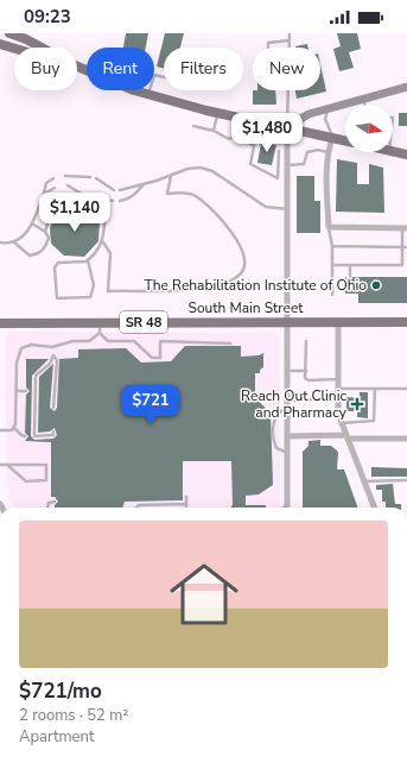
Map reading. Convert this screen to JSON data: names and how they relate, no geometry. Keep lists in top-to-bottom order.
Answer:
{
  "streets": {
    "main road": ["South Main Street", "SR 48"]
  },
  "places": {
    "other": ["The Rehabilitation Institute of Ohio"],
    "health": ["Reach Out Clinic and Pharmacy"]
  },
  "north": "right",
  "page": {
    "status": "09:23",
    "chip": [
      "Buy",
      "Rent",
      "Filters",
      "New"
    ],
    "price": ["$1,480", "$1,140", "$721"],
    "list": [
      {
        "name": "$721/mo",
        "note": "2 rooms · 52 m² · Apartment"
      }
    ]
  }
}
